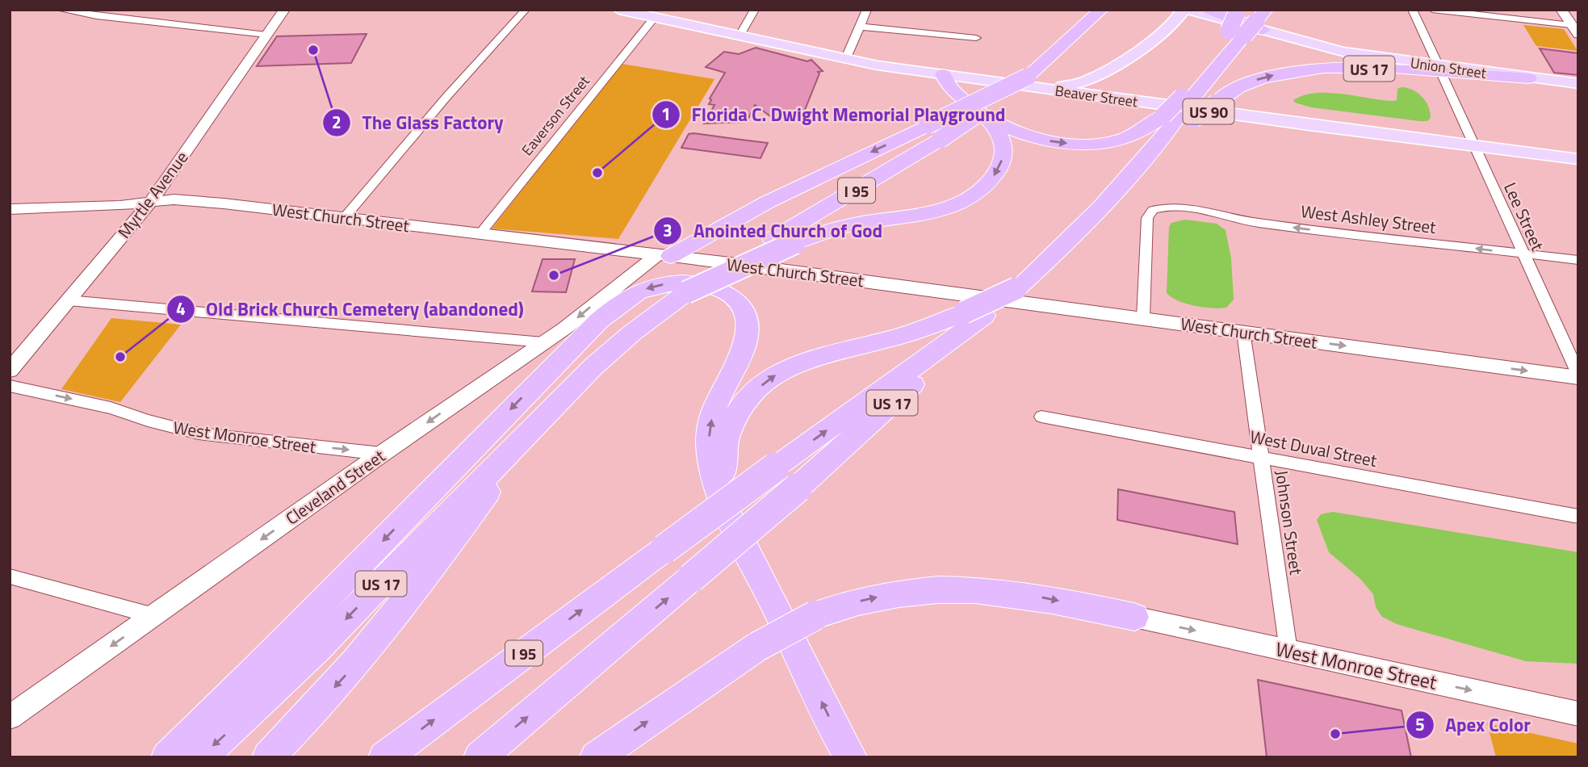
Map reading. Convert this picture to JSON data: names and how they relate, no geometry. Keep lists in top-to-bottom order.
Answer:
{
  "streets": {
    "highway": ["US 17", "I 95"],
    "main road": [
      "Union Street",
      "Beaver Street",
      "US 90",
      "Myrtle Avenue"
    ],
    "street": [
      "Eaverson Street",
      "Lee Street",
      "West Church Street",
      "West Ashley Street",
      "West Monroe Street",
      "West Duval Street",
      "Cleveland Street",
      "Johnson Street"
    ]
  },
  "crossings": [
    ["Union Street", "US 17"],
    ["Union Street", "Lee Street"],
    ["US 17", "I 95"],
    ["US 17", "Lee Street"],
    ["Beaver Street", "Eaverson Street"],
    ["Beaver Street", "I 95"],
    ["Beaver Street", "Lee Street"],
    ["Eaverson Street", "West Church Street"],
    ["Myrtle Avenue", "West Church Street"],
    ["Lee Street", "West Church Street"],
    ["Lee Street", "West Ashley Street"],
    ["West Church Street", "West Ashley Street"],
    ["West Church Street", "Cleveland Street"],
    ["West Church Street", "Johnson Street"],
    ["West Monroe Street", "Cleveland Street"],
    ["West Monroe Street", "Johnson Street"],
    ["West Duval Street", "Johnson Street"]
  ],
  "one_way": ["Cleveland Street"],
  "places": [
    "The Glass Factory",
    "Florida C. Dwight Memorial Playground",
    "Anointed Church of God",
    "Old Brick Church Cemetery (abandoned)",
    "Apex Color"
  ]
}
